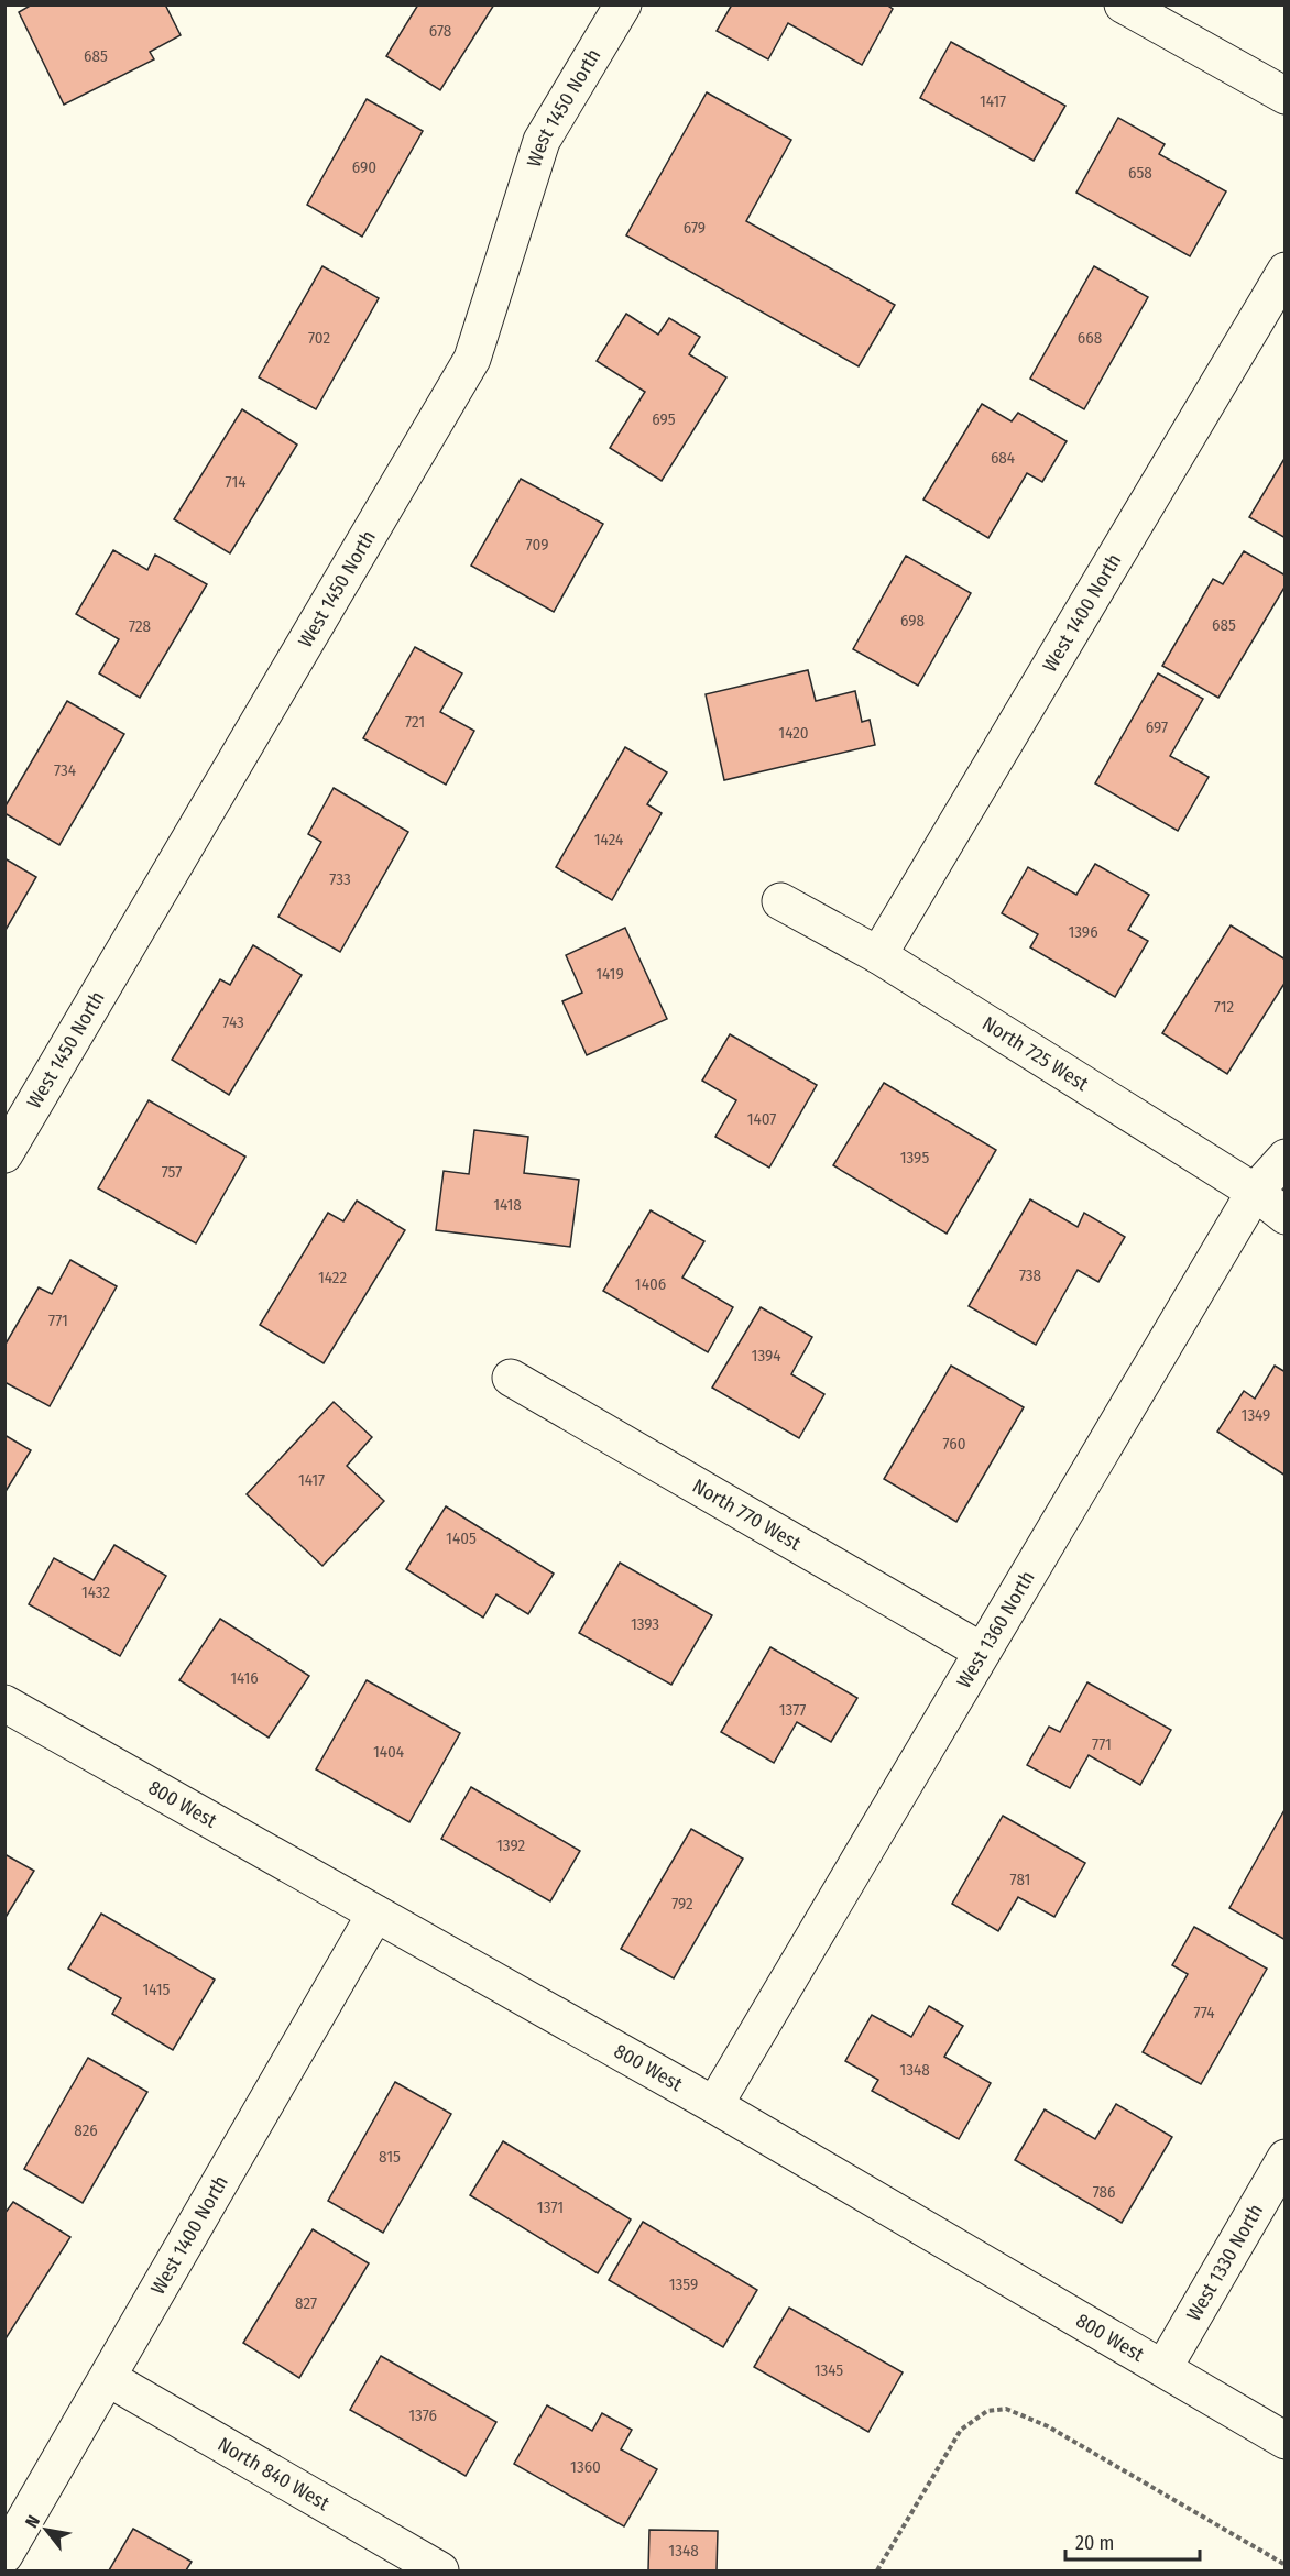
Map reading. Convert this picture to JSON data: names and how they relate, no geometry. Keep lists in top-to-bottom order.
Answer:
{
  "streets": {
    "street": [
      "West 1450 North",
      "West 1400 North",
      "North 725 West",
      "North 770 West",
      "West 1360 North",
      "800 West",
      "West 1330 North",
      "North 840 West"
    ]
  },
  "crossings": [
    ["West 1400 North", "North 725 West"],
    ["West 1400 North", "800 West"],
    ["West 1400 North", "North 840 West"],
    ["North 725 West", "West 1360 North"],
    ["North 770 West", "West 1360 North"],
    ["West 1360 North", "800 West"],
    ["800 West", "West 1330 North"]
  ],
  "house_numbers": [
    "678",
    "685",
    "1417",
    "690",
    "658",
    "679",
    "702",
    "668",
    "695",
    "684",
    "714",
    "709",
    "698",
    "685",
    "728",
    "721",
    "697",
    "1420",
    "734",
    "1424",
    "733",
    "1396",
    "1419",
    "712",
    "743",
    "1407",
    "1395",
    "757",
    "1418",
    "738",
    "1422",
    "1406",
    "771",
    "1394",
    "1349",
    "760",
    "1417",
    "1405",
    "1432",
    "1393",
    "1416",
    "1377",
    "771",
    "1404",
    "1392",
    "781",
    "792",
    "1415",
    "774",
    "1348",
    "826",
    "815",
    "786",
    "1371",
    "1359",
    "827",
    "1345",
    "1376",
    "1360",
    "1348"
  ],
  "scale_bar": "20 m",
  "north": "top left"
}
